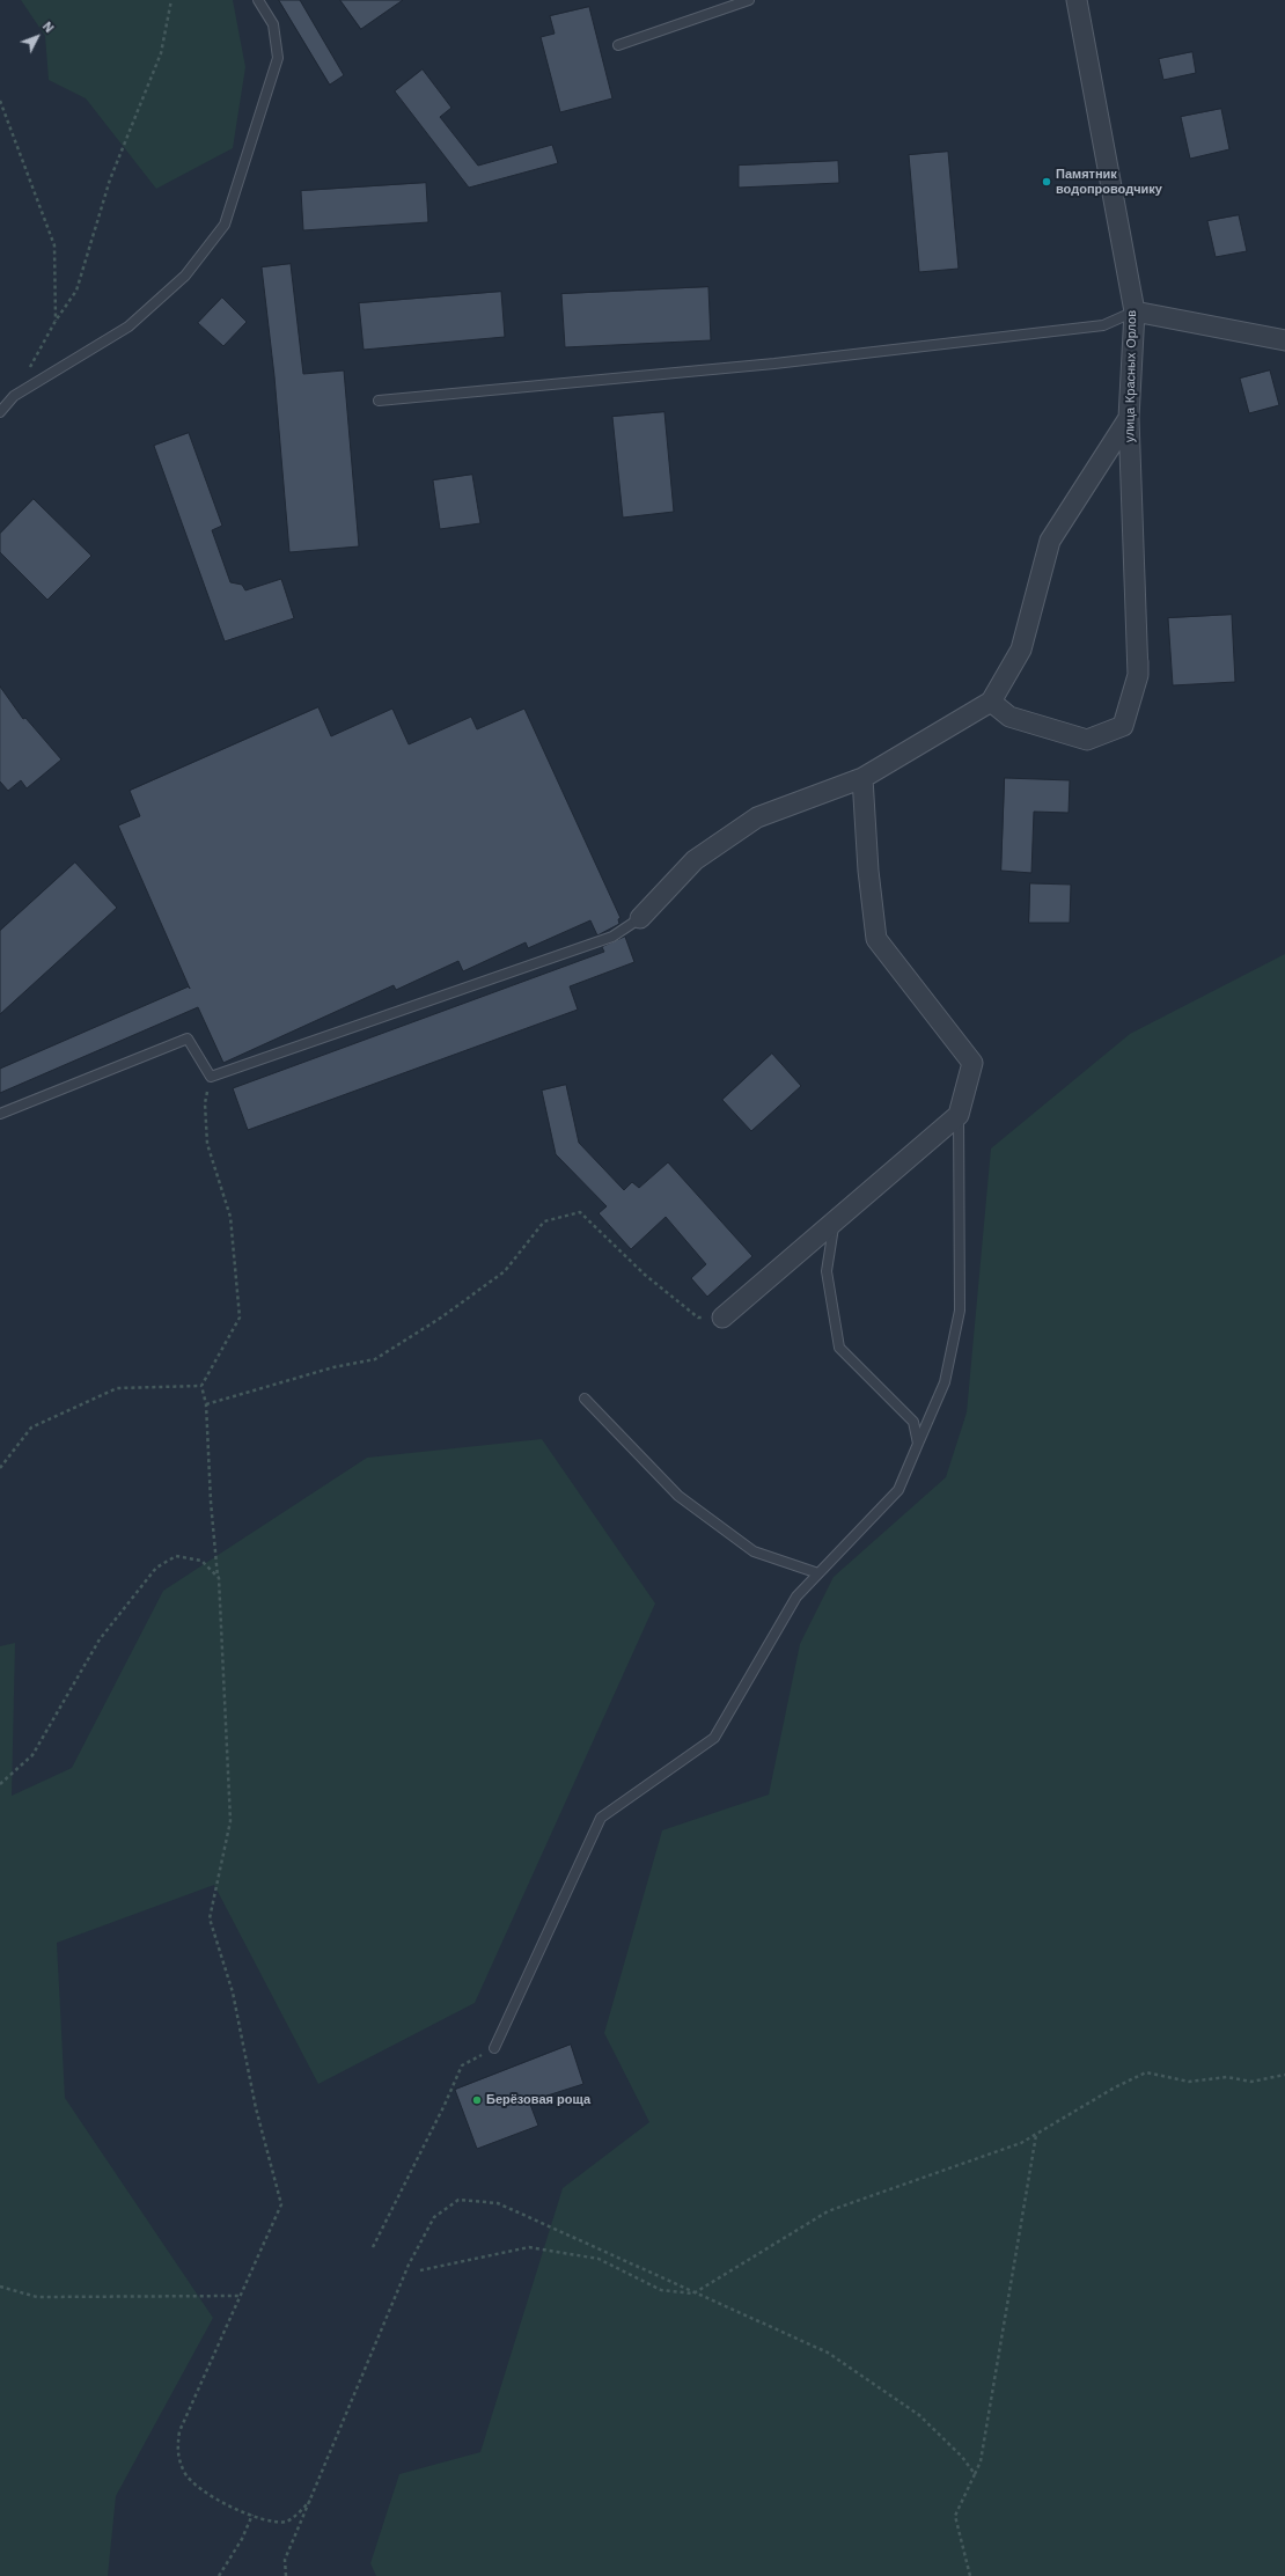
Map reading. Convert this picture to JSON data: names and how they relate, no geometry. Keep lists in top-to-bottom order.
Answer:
{
  "streets": {
    "street": ["улица Красных Орлов"]
  },
  "places": ["Памятник водопроводчику", "Берёзовая роща"],
  "north": "top right"
}
